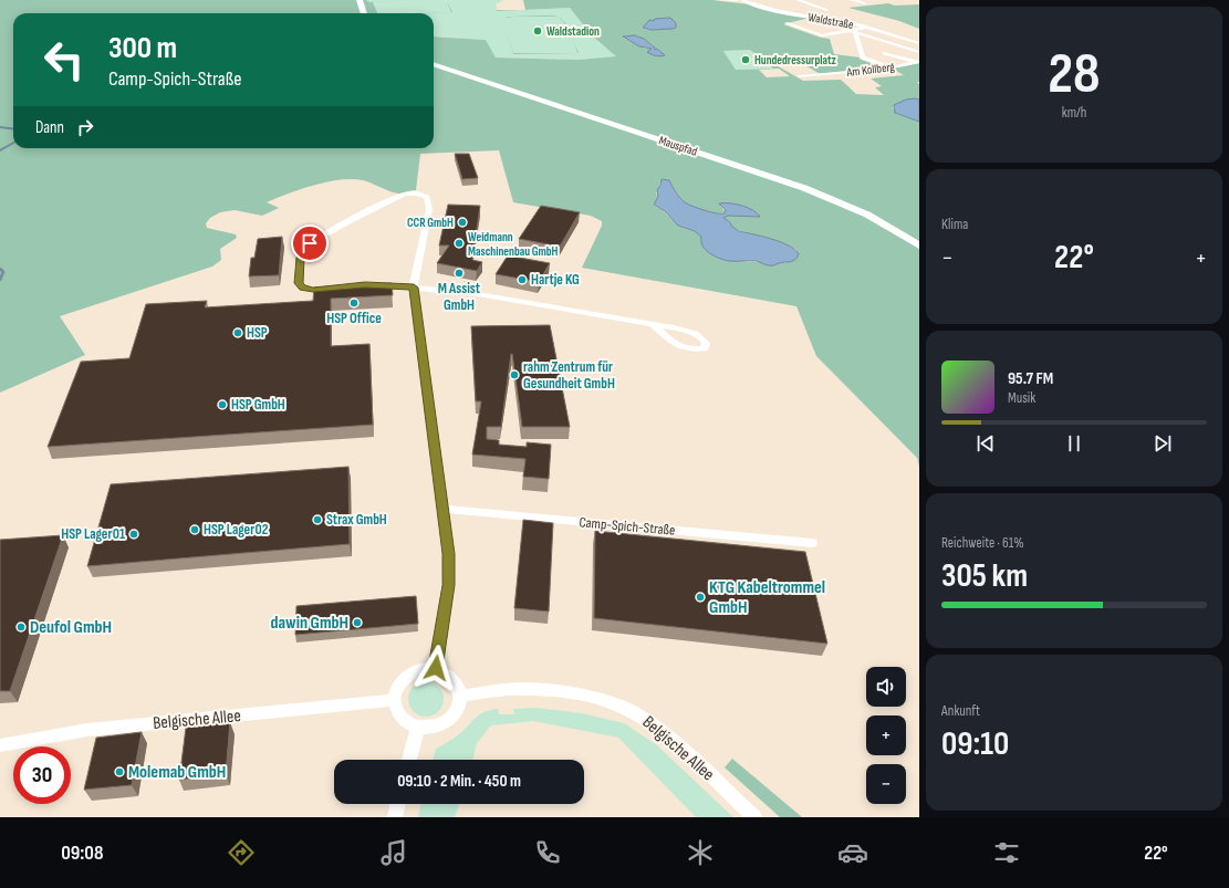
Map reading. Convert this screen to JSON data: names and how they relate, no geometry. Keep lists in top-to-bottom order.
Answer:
{
  "streets": {
    "street": [
      "Waldstraße",
      "Am Kollberg",
      "Mauspfad",
      "Camp-Spich-Straße",
      "Belgische Allee"
    ]
  },
  "places": [
    "Waldstadion",
    "Hundedressurplatz",
    "CCR GmbH",
    "Weidmann Maschinenbau GmbH",
    "M Assist GmbH",
    "Hartje KG",
    "HSP Office",
    "HSP",
    "rahm Zentrum für Gesundheit GmbH",
    "HSP GmbH",
    "Strax GmbH",
    "HSP Lager02",
    "HSP Lager01",
    "KTG Kabeltrommel GmbH",
    "dawin GmbH",
    "Deufol GmbH",
    "Molemab GmbH"
  ],
  "page": {
    "tile": [
      ["28", "km/h"],
      "Klima",
      ["Reichweite · 61%", "305 km"],
      ["Ankunft", "09:10"]
    ],
    "turn": ["300 m", "Camp-Spich-Straße"],
    "then": "Dann",
    "heat": ["−", "22°", "+"],
    "song": ["95.7 FM", "Musik"],
    "map_buttons": ["+", "−"],
    "limit": "30",
    "trip": "09:10 · 2 Min. · 450 m",
    "tabs": ["09:08", "22°"]
  }
}
